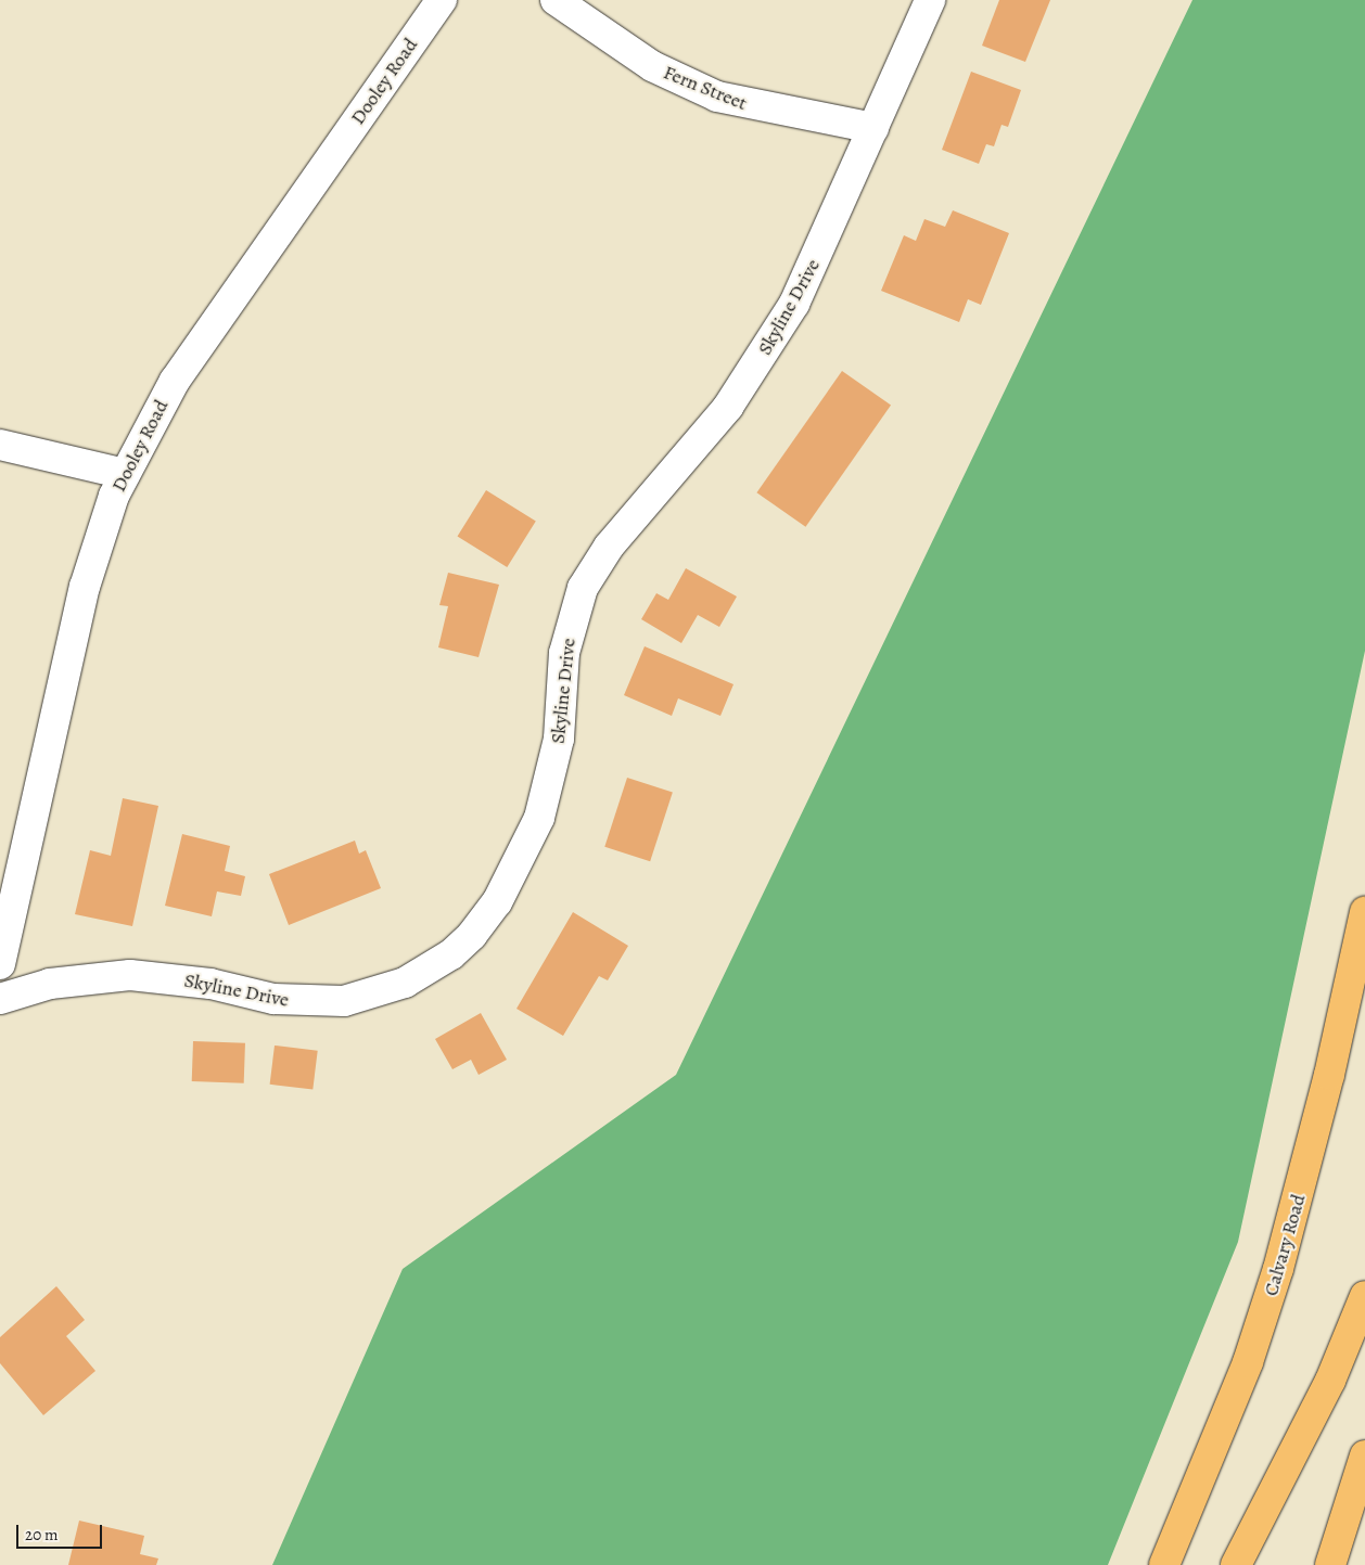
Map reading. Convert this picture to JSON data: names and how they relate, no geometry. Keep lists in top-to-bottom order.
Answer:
{
  "streets": {
    "main road": ["Calvary Road"],
    "street": ["Dooley Road", "Fern Street", "Skyline Drive"]
  },
  "crossings": [
    ["Fern Street", "Skyline Drive"]
  ],
  "scale_bar": "20 m"
}
